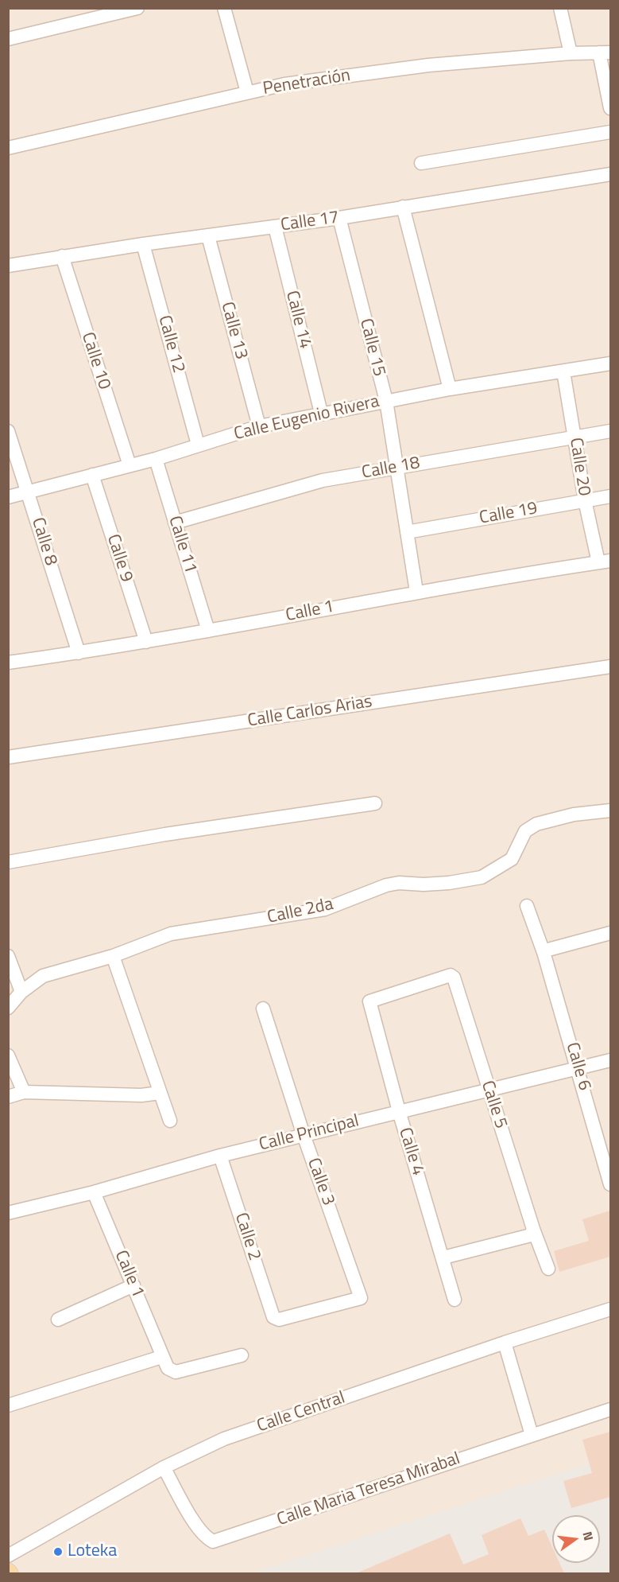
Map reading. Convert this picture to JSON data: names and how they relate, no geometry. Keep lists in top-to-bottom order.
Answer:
{
  "streets": {
    "street": [
      "Penetración",
      "Calle 17",
      "Calle 14",
      "Calle 13",
      "Calle 12",
      "Calle 15",
      "Calle 10",
      "Calle Eugenio Rivera",
      "Calle 20",
      "Calle 18",
      "Calle 19",
      "Calle 8",
      "Calle 11",
      "Calle 9",
      "Calle 1",
      "Calle Carlos Arias",
      "Calle 2da",
      "Calle 6",
      "Calle 5",
      "Calle Principal",
      "Calle 4",
      "Calle 3",
      "Calle 2",
      "Calle Central",
      "Calle Maria Teresa Mirabal"
    ]
  },
  "crossings": [
    ["Calle 17", "Calle 14"],
    ["Calle 17", "Calle 13"],
    ["Calle 17", "Calle 12"],
    ["Calle 17", "Calle 15"],
    ["Calle 17", "Calle 10"],
    ["Calle 14", "Calle Eugenio Rivera"],
    ["Calle 13", "Calle Eugenio Rivera"],
    ["Calle 12", "Calle Eugenio Rivera"],
    ["Calle 15", "Calle Eugenio Rivera"],
    ["Calle 15", "Calle 18"],
    ["Calle 15", "Calle 19"],
    ["Calle 15", "Calle 1"],
    ["Calle 10", "Calle Eugenio Rivera"],
    ["Calle Eugenio Rivera", "Calle 20"],
    ["Calle Eugenio Rivera", "Calle 8"],
    ["Calle Eugenio Rivera", "Calle 11"],
    ["Calle Eugenio Rivera", "Calle 9"],
    ["Calle 20", "Calle 18"],
    ["Calle 20", "Calle 19"],
    ["Calle 20", "Calle 1"],
    ["Calle 18", "Calle 11"],
    ["Calle 8", "Calle 1"],
    ["Calle 11", "Calle 1"],
    ["Calle 9", "Calle 1"],
    ["Calle 1", "Calle Principal"],
    ["Calle 6", "Calle Principal"],
    ["Calle 5", "Calle Principal"],
    ["Calle 5", "Calle 4"],
    ["Calle Principal", "Calle 4"],
    ["Calle Principal", "Calle 3"],
    ["Calle Principal", "Calle 2"],
    ["Calle 3", "Calle 2"],
    ["Calle Central", "Calle Maria Teresa Mirabal"]
  ],
  "places": ["Loteka"],
  "north": "right"
}
